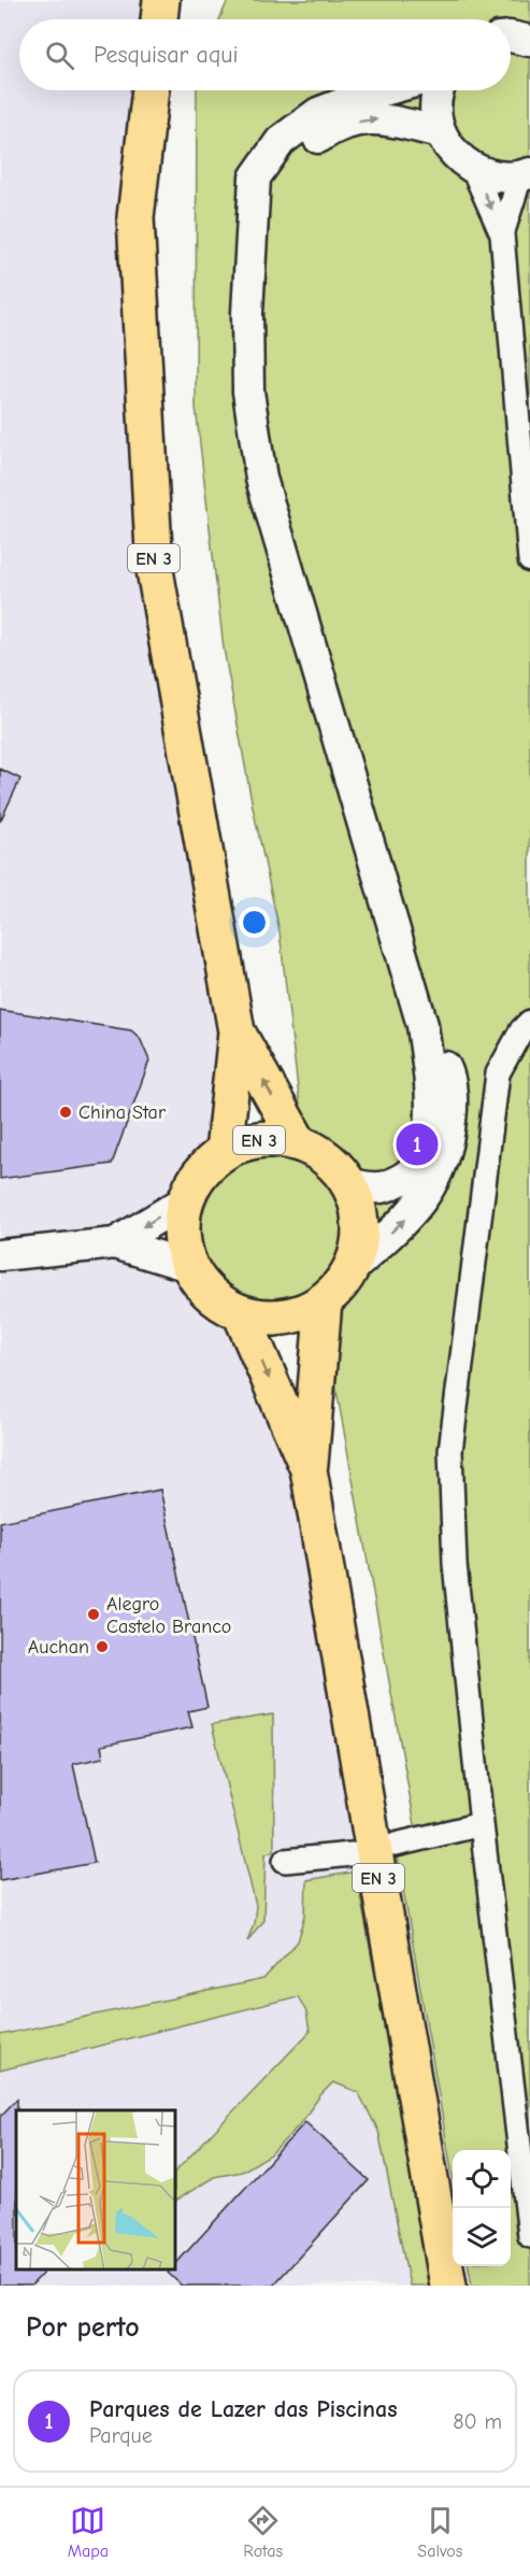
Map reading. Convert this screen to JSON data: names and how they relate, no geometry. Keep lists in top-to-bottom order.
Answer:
{
  "streets": {
    "main road": ["EN 3"]
  },
  "places": ["China Star", "Alegro Castelo Branco", "Auchan"],
  "page": {
    "search": "Pesquisar aqui",
    "pins": "1",
    "heading": "Por perto",
    "list": [
      {
        "mark": "1",
        "name": "Parques de Lazer das Piscinas",
        "note": "Parque",
        "value": "80 m"
      }
    ],
    "nav": ["Mapa", "Rotas", "Salvos"]
  }
}
